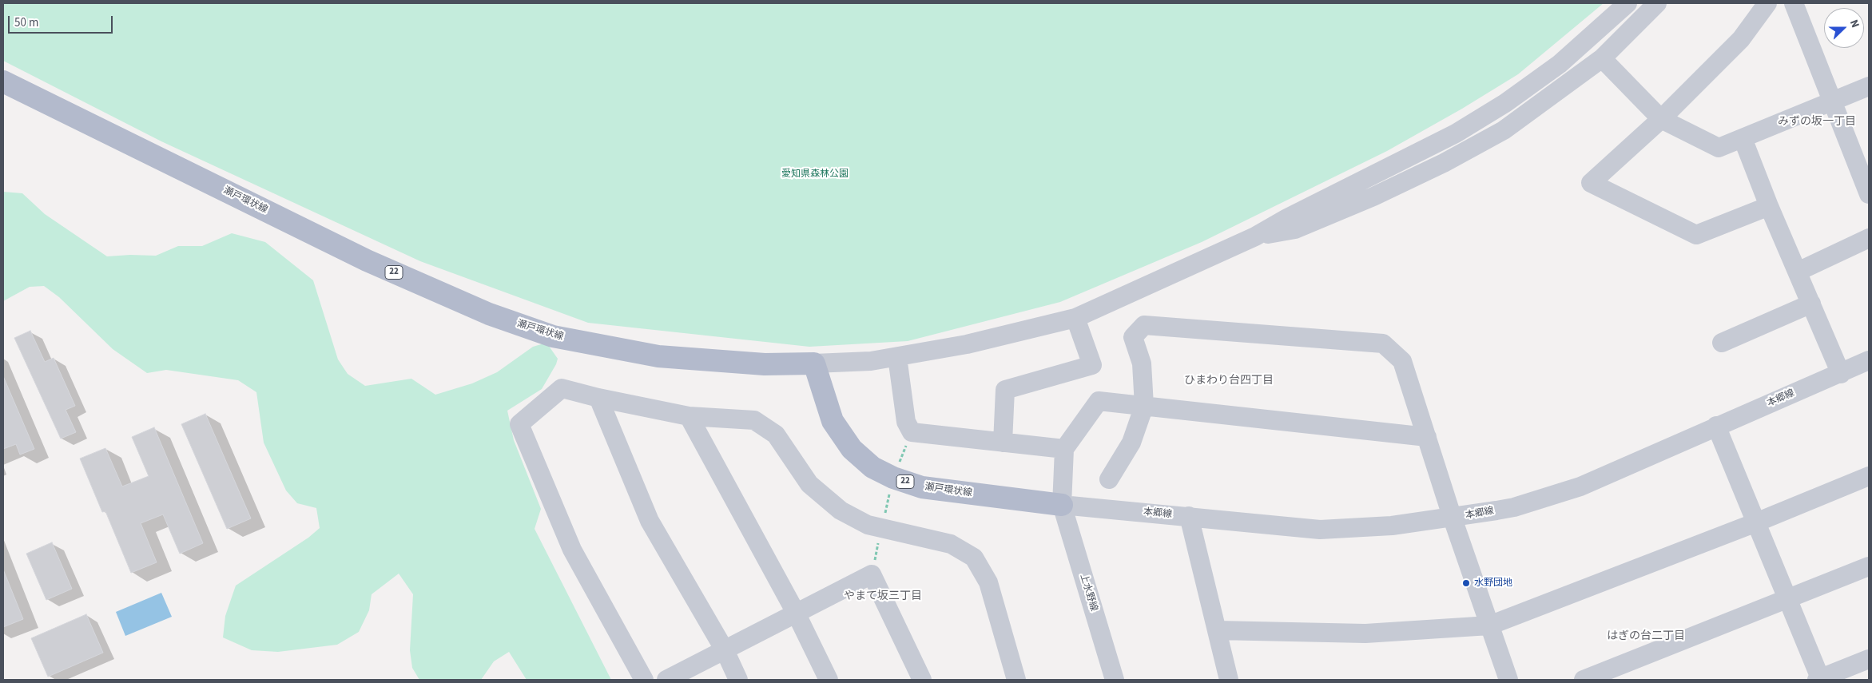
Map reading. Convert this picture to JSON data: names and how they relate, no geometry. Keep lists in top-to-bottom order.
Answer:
{
  "streets": {
    "main road": ["瀬戸環状線", "22"],
    "street": ["本郷線", "上水野線"]
  },
  "crossings": [
    ["瀬戸環状線", "本郷線"],
    ["瀬戸環状線", "上水野線"],
    ["本郷線", "上水野線"]
  ],
  "districts": [
    "みずの坂一丁目",
    "ひまわり台四丁目",
    "やまて坂三丁目",
    "はぎの台二丁目"
  ],
  "parks": ["愛知県森林公園"],
  "places": ["水野団地"],
  "scale_bar": "50 m",
  "north": "right"
}
